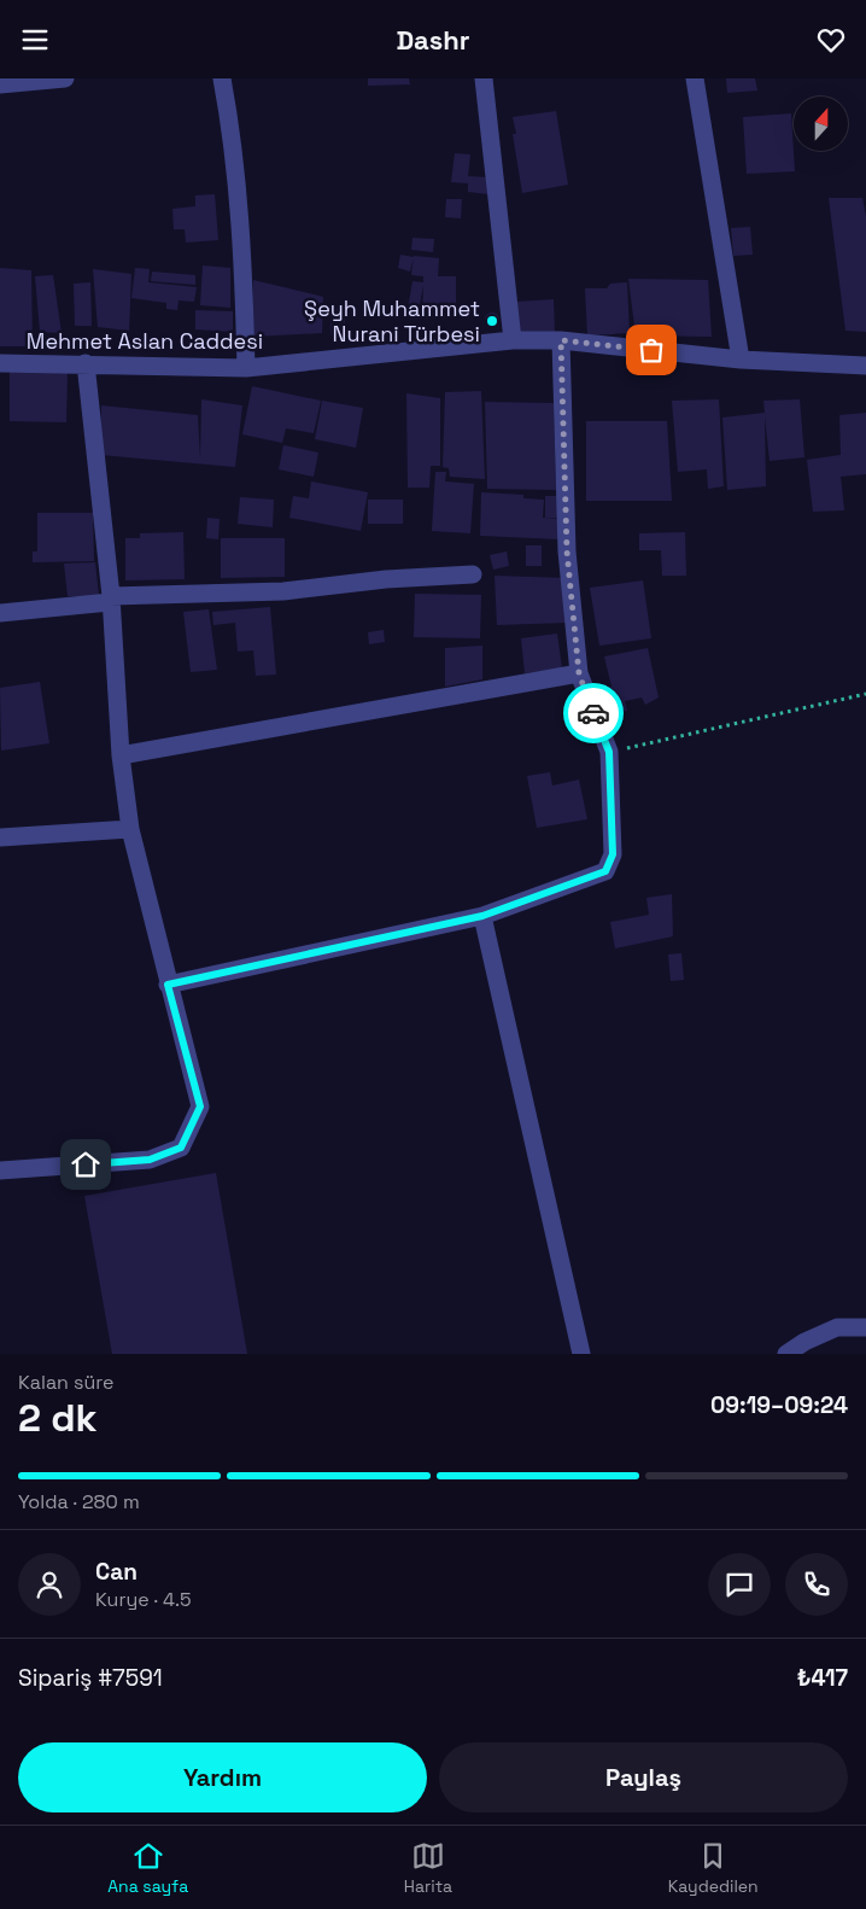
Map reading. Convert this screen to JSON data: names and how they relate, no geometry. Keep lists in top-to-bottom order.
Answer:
{
  "streets": {
    "street": ["Mehmet Aslan Caddesi"]
  },
  "places": ["Şeyh Muhammet Nurani Türbesi"],
  "north": "top",
  "page": {
    "header": "Dashr",
    "heading": ["2 dk", "Kalan süre", "09:19–09:24"],
    "panel": [
      "Can",
      "Kurye · 4.5",
      "Sipariş #7591",
      "₺417"
    ],
    "bar": "Yolda · 280 m",
    "buttons": ["Yardım", "Paylaş"],
    "tabs": ["Ana sayfa", "Harita", "Kaydedilen"]
  }
}
